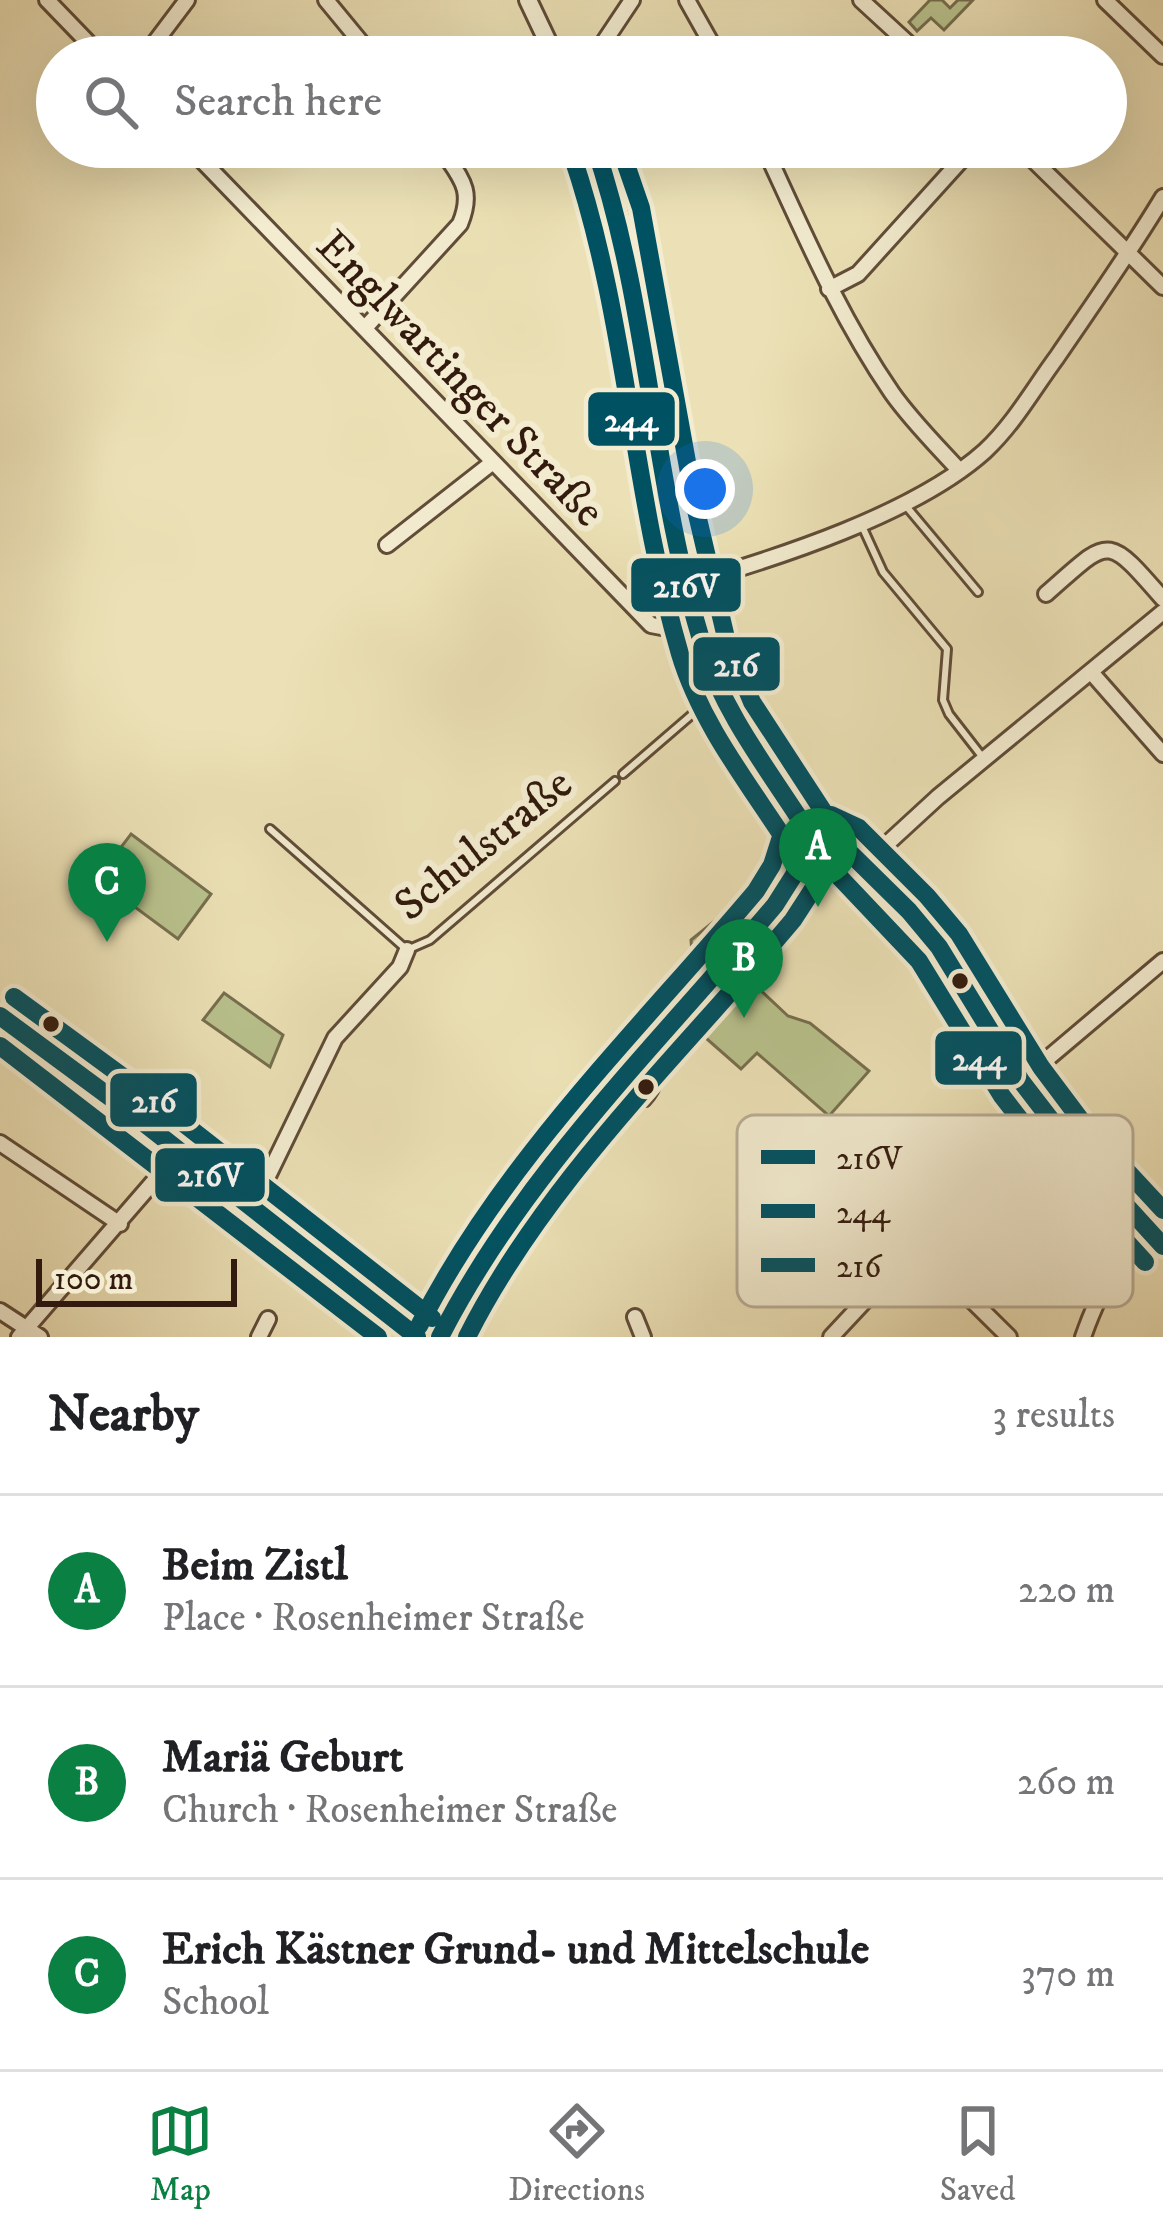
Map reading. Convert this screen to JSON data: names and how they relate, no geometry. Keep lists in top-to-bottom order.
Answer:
{
  "streets": {
    "street": ["Englwartinger Straße", "Schulstraße"]
  },
  "lines": ["transit line 216V", "transit line 244", "transit line 216"],
  "legend": ["216V", "244", "216"],
  "scale_bar": "100 m",
  "page": {
    "search": "Search here",
    "pins": ["A", "C", "B"],
    "scale": "100 m",
    "heading": ["Nearby", "3 results"],
    "list": [
      {
        "mark": "A",
        "name": "Beim Zistl",
        "note": "Place · Rosenheimer Straße",
        "value": "220 m"
      },
      {
        "mark": "B",
        "name": "Mariä Geburt",
        "note": "Church · Rosenheimer Straße",
        "value": "260 m"
      },
      {
        "mark": "C",
        "name": "Erich Kästner Grund- und Mittelschule",
        "note": "School",
        "value": "370 m"
      }
    ],
    "nav": ["Map", "Directions", "Saved"]
  }
}
